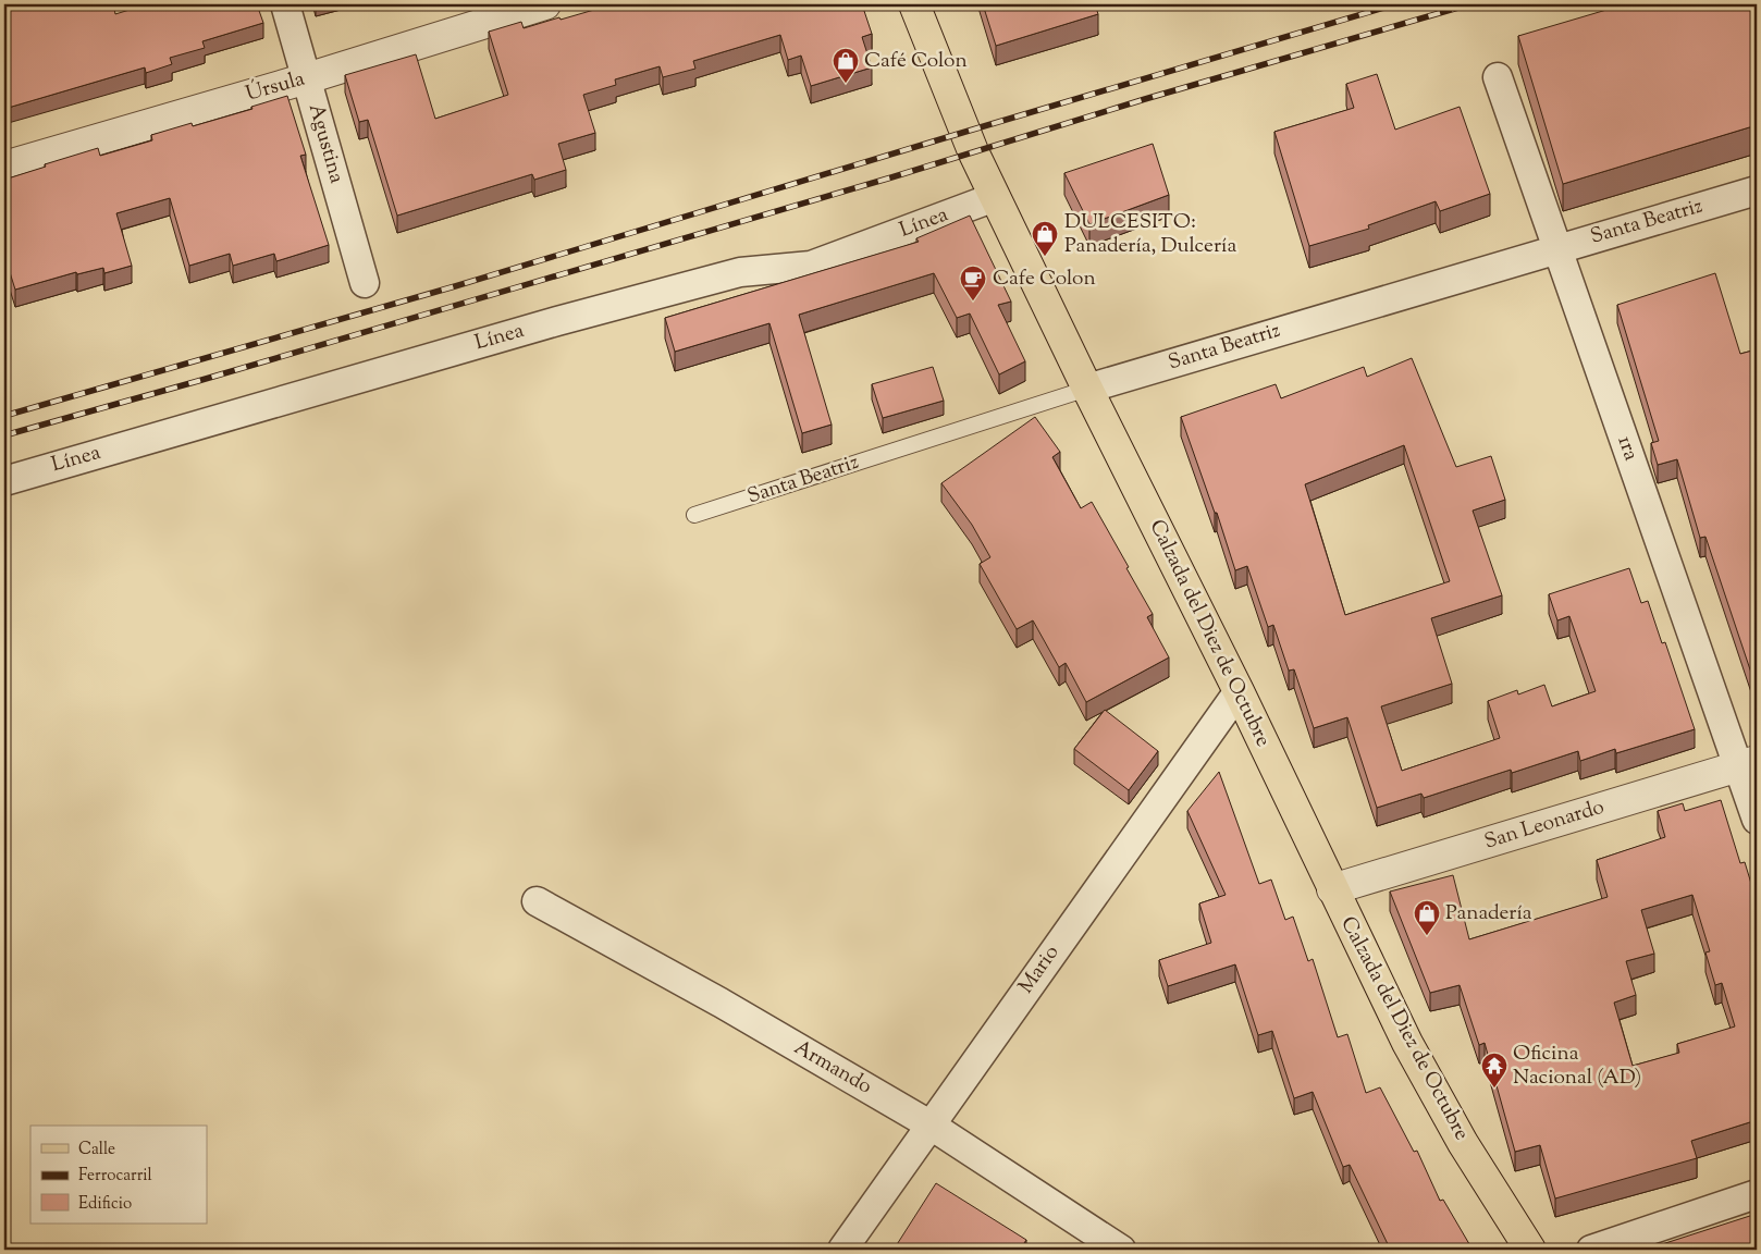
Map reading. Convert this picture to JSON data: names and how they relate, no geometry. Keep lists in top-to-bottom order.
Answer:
{
  "streets": {
    "main road": ["Calzada del Diez de Octubre"],
    "street": [
      "Úrsula",
      "Agustina",
      "Santa Beatriz",
      "Línea",
      "1ra",
      "San Leonardo",
      "Mario",
      "Armando"
    ]
  },
  "crossings": [
    ["Úrsula", "Agustina"],
    ["Santa Beatriz", "1ra"],
    ["Santa Beatriz", "Calzada del Diez de Octubre"],
    ["Línea", "Calzada del Diez de Octubre"],
    ["1ra", "San Leonardo"],
    ["Calzada del Diez de Octubre", "San Leonardo"],
    ["Calzada del Diez de Octubre", "Mario"],
    ["Mario", "Armando"]
  ],
  "places": {
    "shop": ["Café Colon", "DULCESITO: Panadería, Dulcería", "Panadería"],
    "cafe": ["Cafe Colon"],
    "temple": ["Oficina Nacional (AD)"]
  },
  "legend": ["Calle", "Ferrocarril", "Edificio"]
}
